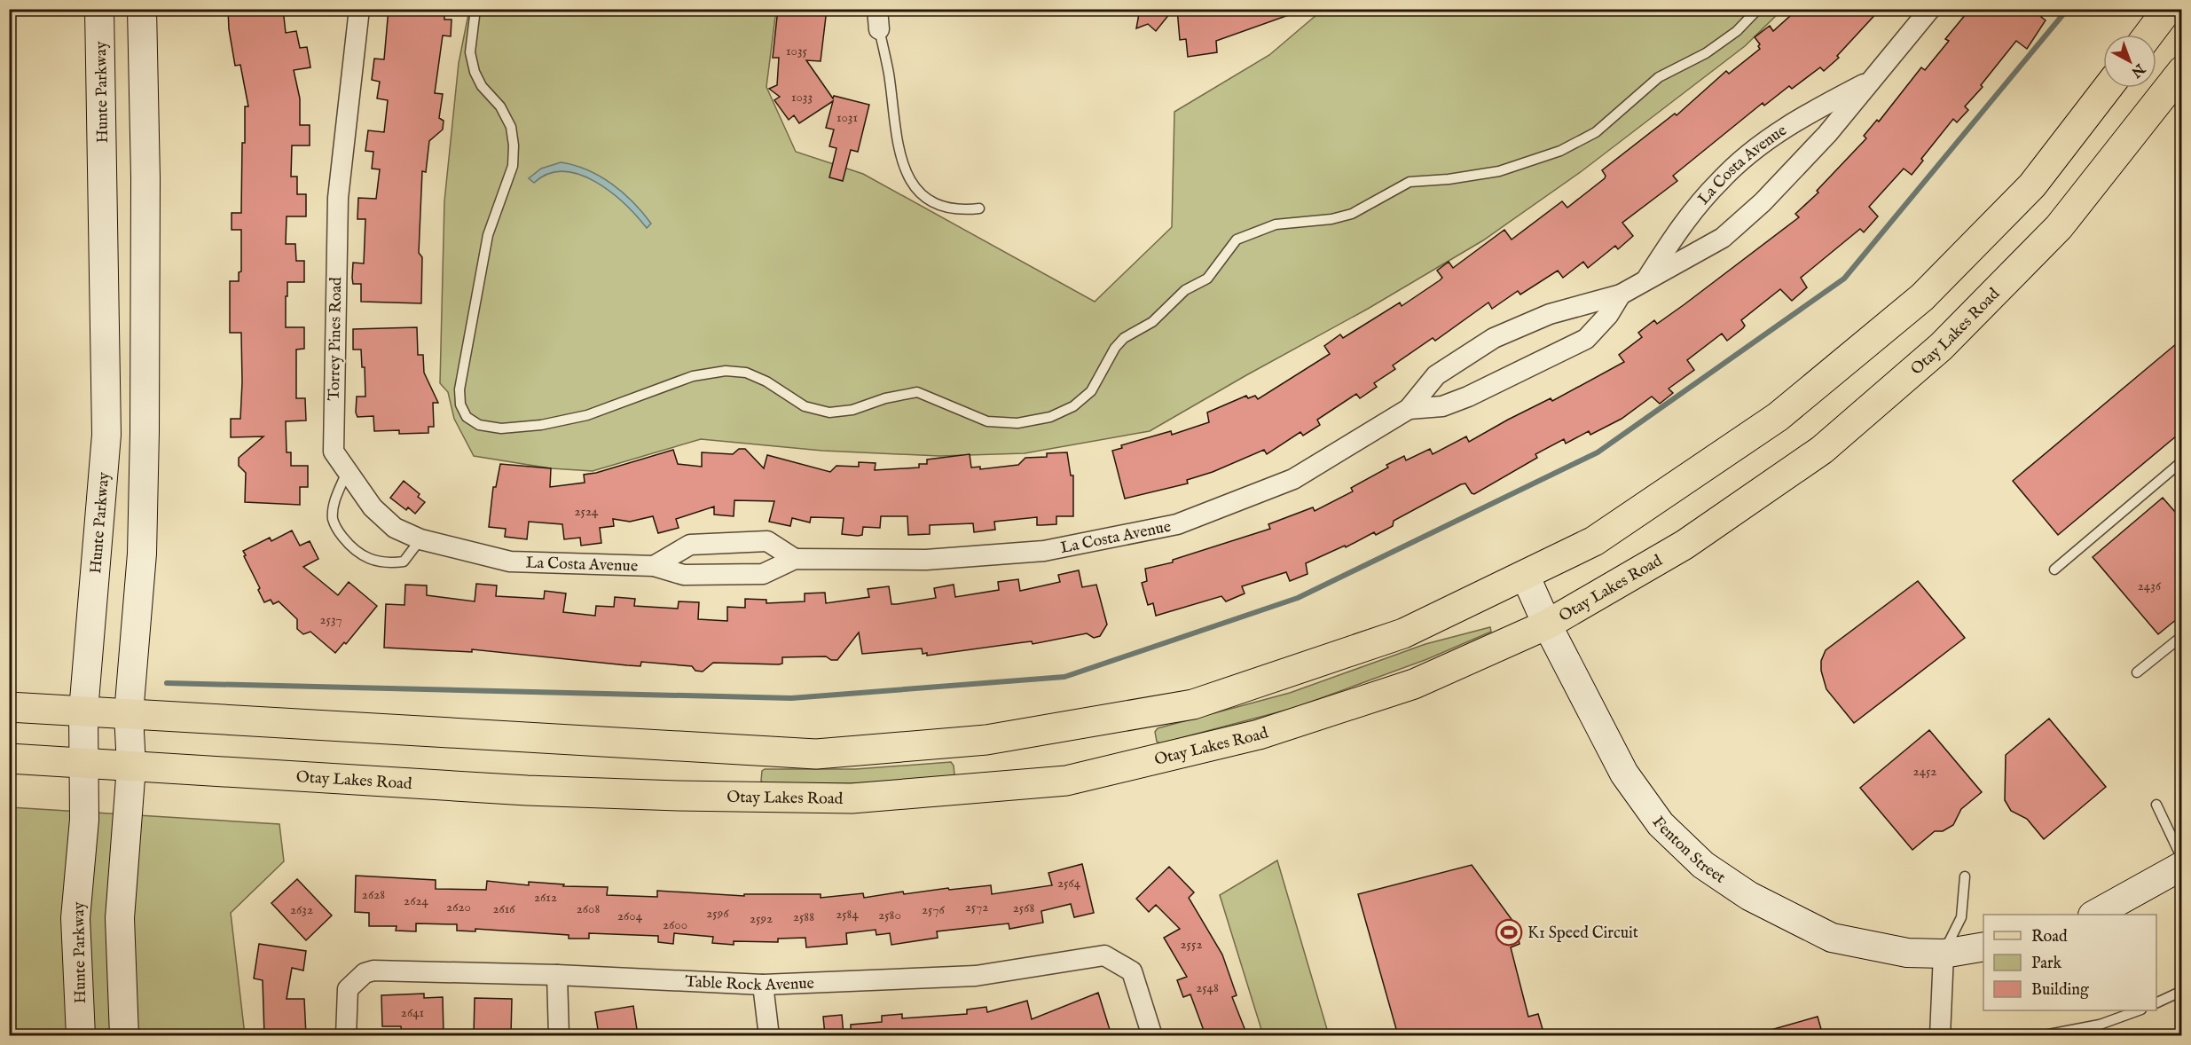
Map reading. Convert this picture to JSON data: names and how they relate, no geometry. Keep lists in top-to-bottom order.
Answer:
{
  "streets": {
    "main road": ["Hunte Parkway", "Otay Lakes Road", "Fenton Street"],
    "street": ["La Costa Avenue", "Torrey Pines Road", "Table Rock Avenue"]
  },
  "crossings": [
    ["Hunte Parkway", "Otay Lakes Road"],
    ["La Costa Avenue", "Torrey Pines Road"],
    ["Otay Lakes Road", "Fenton Street"]
  ],
  "places": {
    "sports": ["K1 Speed Circuit"]
  },
  "house_numbers": [
    "1035",
    "1033",
    "1031",
    "2524",
    "2436",
    "2537",
    "2452",
    "2564",
    "2628",
    "2612",
    "2624",
    "2620",
    "2572",
    "2568",
    "2616",
    "2608",
    "2632",
    "2576",
    "2596",
    "2584",
    "2580",
    "2604",
    "2588",
    "2592",
    "2600",
    "2552",
    "2548",
    "2641"
  ],
  "legend": ["Road", "Park", "Building"],
  "north": "bottom right"
}
